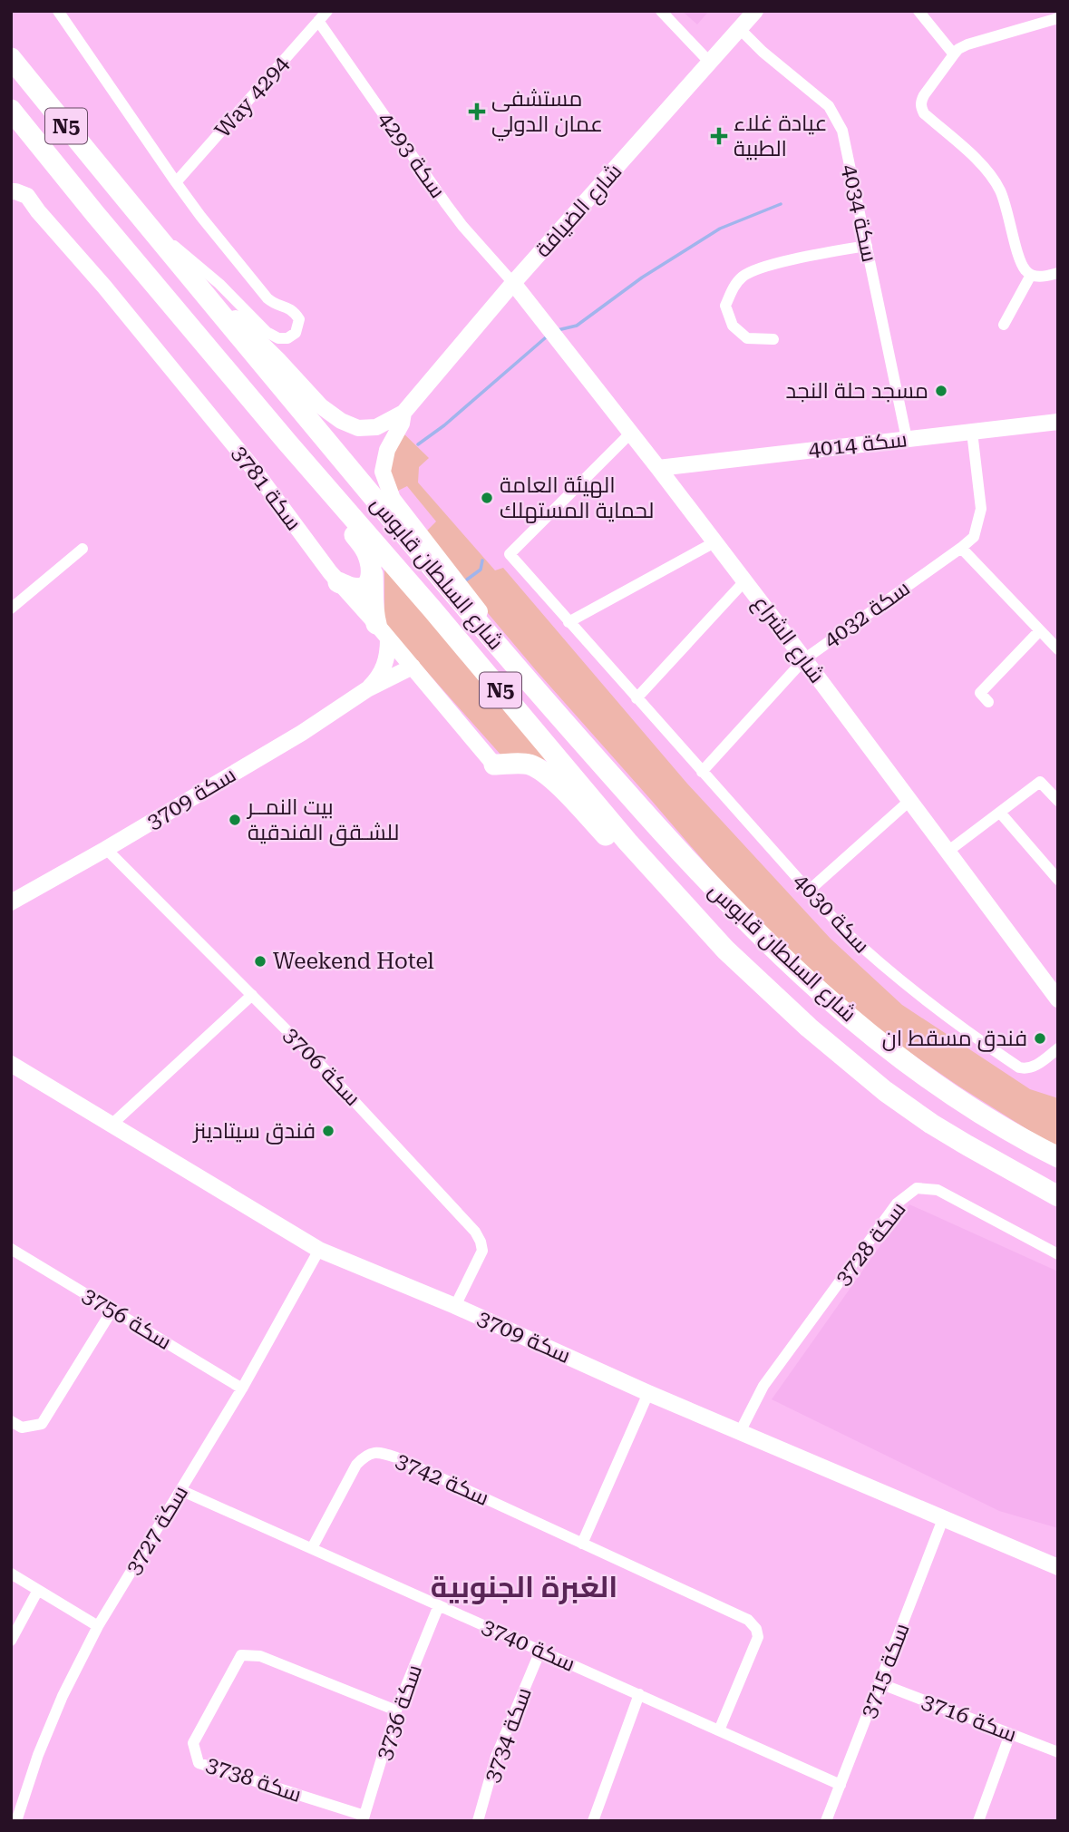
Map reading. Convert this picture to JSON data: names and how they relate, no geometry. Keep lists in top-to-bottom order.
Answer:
{
  "streets": {
    "highway": ["N5", "شارع السلطان قابوس"],
    "street": [
      "Way 4294",
      "سكة 4293",
      "شارع الضيافة",
      "سكة 4034",
      "سكة 4014",
      "سكة 3781",
      "سكة 4032",
      "شارع الشراع",
      "سكة 3709",
      "سكة 4030",
      "سكة 3706",
      "سكة 3728",
      "سكة 3756",
      "سكة 3742",
      "سكة 3727",
      "سكة 3740",
      "سكة 3715",
      "سكة 3736",
      "سكة 3716",
      "سكة 3734",
      "سكة 3738"
    ]
  },
  "crossings": [
    ["Way 4294", "سكة 4293"],
    ["سكة 4293", "شارع الضيافة"],
    ["سكة 4293", "شارع الشراع"],
    ["شارع الضيافة", "سكة 4034"],
    ["شارع الضيافة", "شارع الشراع"],
    ["سكة 4034", "سكة 4014"],
    ["سكة 4014", "سكة 4032"],
    ["سكة 4014", "شارع الشراع"],
    ["سكة 3781", "سكة 3709"],
    ["سكة 4032", "شارع الشراع"],
    ["سكة 4032", "سكة 4030"],
    ["شارع الشراع", "سكة 4030"],
    ["سكة 3709", "سكة 3706"],
    ["سكة 3709", "سكة 3728"],
    ["سكة 3709", "سكة 3727"],
    ["سكة 3709", "سكة 3715"],
    ["سكة 3756", "سكة 3727"],
    ["سكة 3742", "سكة 3740"],
    ["سكة 3727", "سكة 3740"],
    ["سكة 3740", "سكة 3715"],
    ["سكة 3740", "سكة 3736"],
    ["سكة 3740", "سكة 3734"],
    ["سكة 3715", "سكة 3716"],
    ["سكة 3736", "سكة 3738"]
  ],
  "districts": ["الغبرة الجنوبية"],
  "places": {
    "health": ["مستشفى عمان الدولي", "عيادة غلاء الطبية"],
    "other": [
      "مسجد حلة النجد",
      "الهيئة العامة لحماية المستهلك",
      "بيت النمــر للشـقق الفندقية",
      "Weekend Hotel",
      "فندق مسقط ان",
      "فندق سيتادينز"
    ]
  }
}
